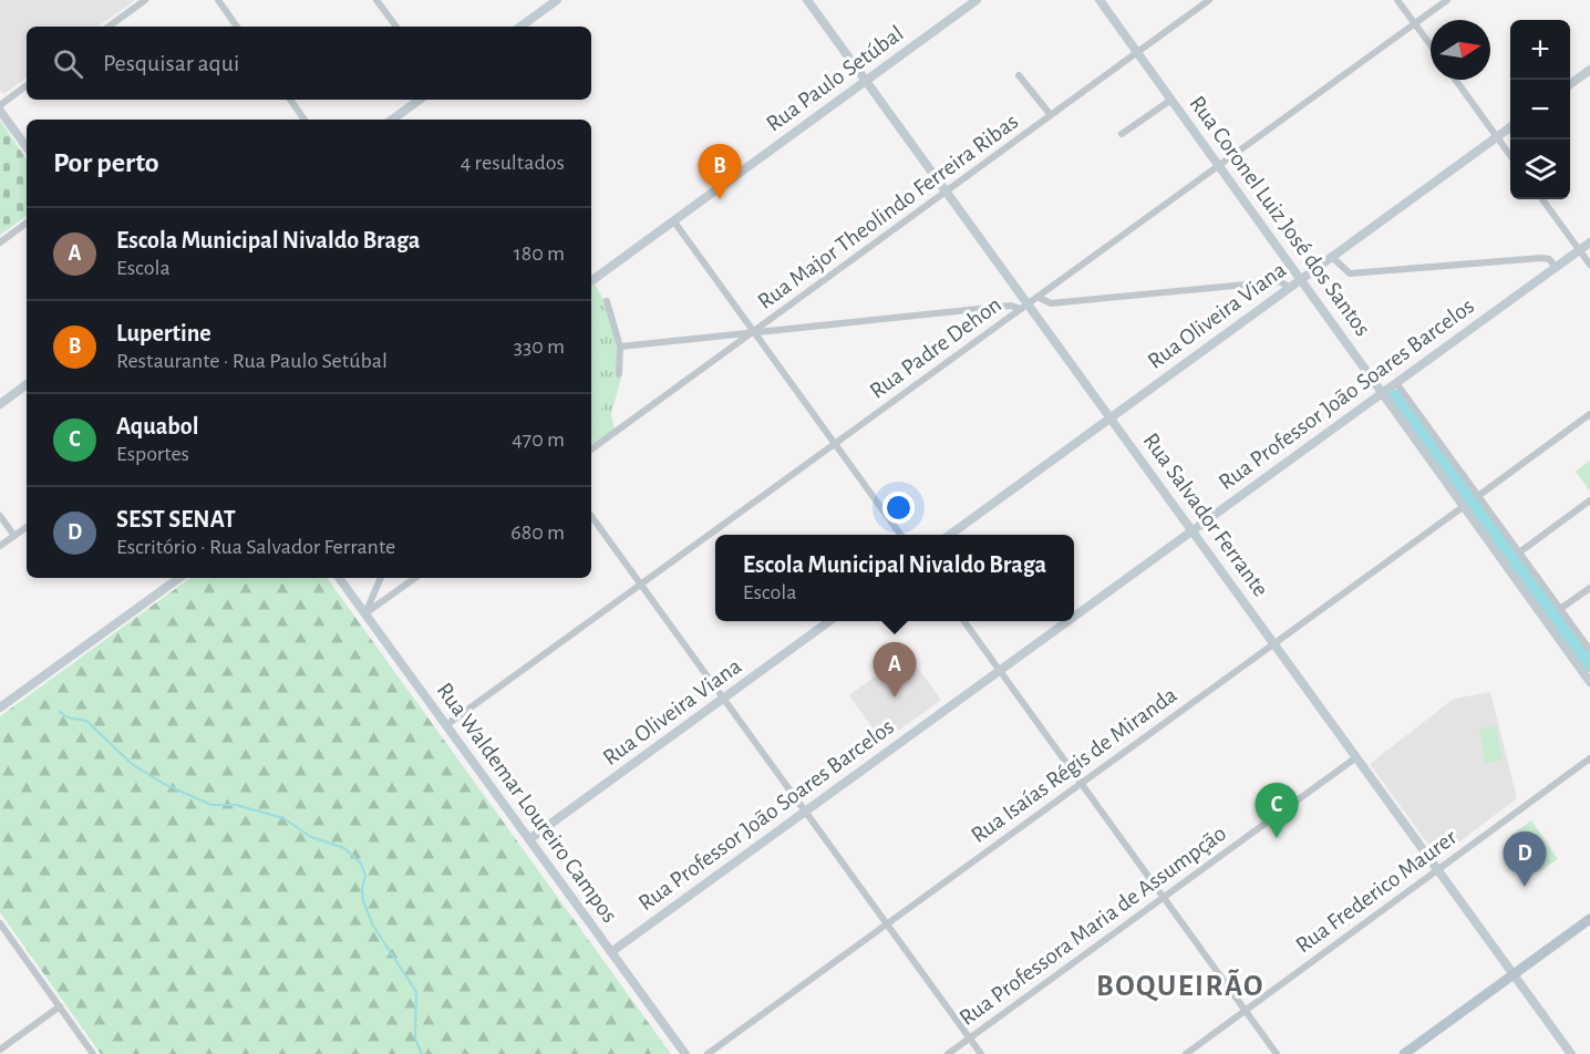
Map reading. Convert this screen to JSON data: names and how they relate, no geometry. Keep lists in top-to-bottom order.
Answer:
{
  "streets": {
    "main road": [
      "Rua Paulo Setúbal",
      "Rua Coronel Luiz José dos Santos",
      "Rua Oliveira Viana",
      "Rua Professor João Soares Barcelos",
      "Rua Salvador Ferrante",
      "Rua Waldemar Loureiro Campos"
    ],
    "street": [
      "Rua Major Theolindo Ferreira Ribas",
      "Rua Padre Dehon",
      "Rua Isaías Régis de Miranda",
      "Rua Frederico Maurer",
      "Rua Professora Maria de Assumpção"
    ]
  },
  "crossings": [
    ["Rua Paulo Setúbal", "Rua Salvador Ferrante"],
    ["Rua Major Theolindo Ferreira Ribas", "Rua Coronel Luiz José dos Santos"],
    ["Rua Major Theolindo Ferreira Ribas", "Rua Salvador Ferrante"],
    ["Rua Coronel Luiz José dos Santos", "Rua Oliveira Viana"],
    ["Rua Coronel Luiz José dos Santos", "Rua Padre Dehon"],
    ["Rua Coronel Luiz José dos Santos", "Rua Professor João Soares Barcelos"],
    ["Rua Coronel Luiz José dos Santos", "Rua Isaías Régis de Miranda"],
    ["Rua Oliveira Viana", "Rua Salvador Ferrante"],
    ["Rua Oliveira Viana", "Rua Waldemar Loureiro Campos"],
    ["Rua Padre Dehon", "Rua Salvador Ferrante"],
    ["Rua Padre Dehon", "Rua Waldemar Loureiro Campos"],
    ["Rua Professor João Soares Barcelos", "Rua Salvador Ferrante"],
    ["Rua Professor João Soares Barcelos", "Rua Waldemar Loureiro Campos"],
    ["Rua Salvador Ferrante", "Rua Isaías Régis de Miranda"],
    ["Rua Salvador Ferrante", "Rua Frederico Maurer"],
    ["Rua Salvador Ferrante", "Rua Professora Maria de Assumpção"]
  ],
  "districts": ["BOQUEIRÃO"],
  "north": "right",
  "page": {
    "map_buttons": ["+", "−"],
    "search": "Pesquisar aqui",
    "heading": ["Por perto", "4 resultados"],
    "pins": [
      "B",
      "A",
      "C",
      "D"
    ],
    "list": [
      {
        "mark": "A",
        "name": "Escola Municipal Nivaldo Braga",
        "note": "Escola",
        "value": "180 m"
      },
      {
        "mark": "B",
        "name": "Lupertine",
        "note": "Restaurante · Rua Paulo Setúbal",
        "value": "330 m"
      },
      {
        "mark": "C",
        "name": "Aquabol",
        "note": "Esportes",
        "value": "470 m"
      },
      {
        "mark": "D",
        "name": "SEST SENAT",
        "note": "Escritório · Rua Salvador Ferrante",
        "value": "680 m"
      }
    ],
    "popup": ["Escola Municipal Nivaldo Braga", "Escola"]
  }
}
